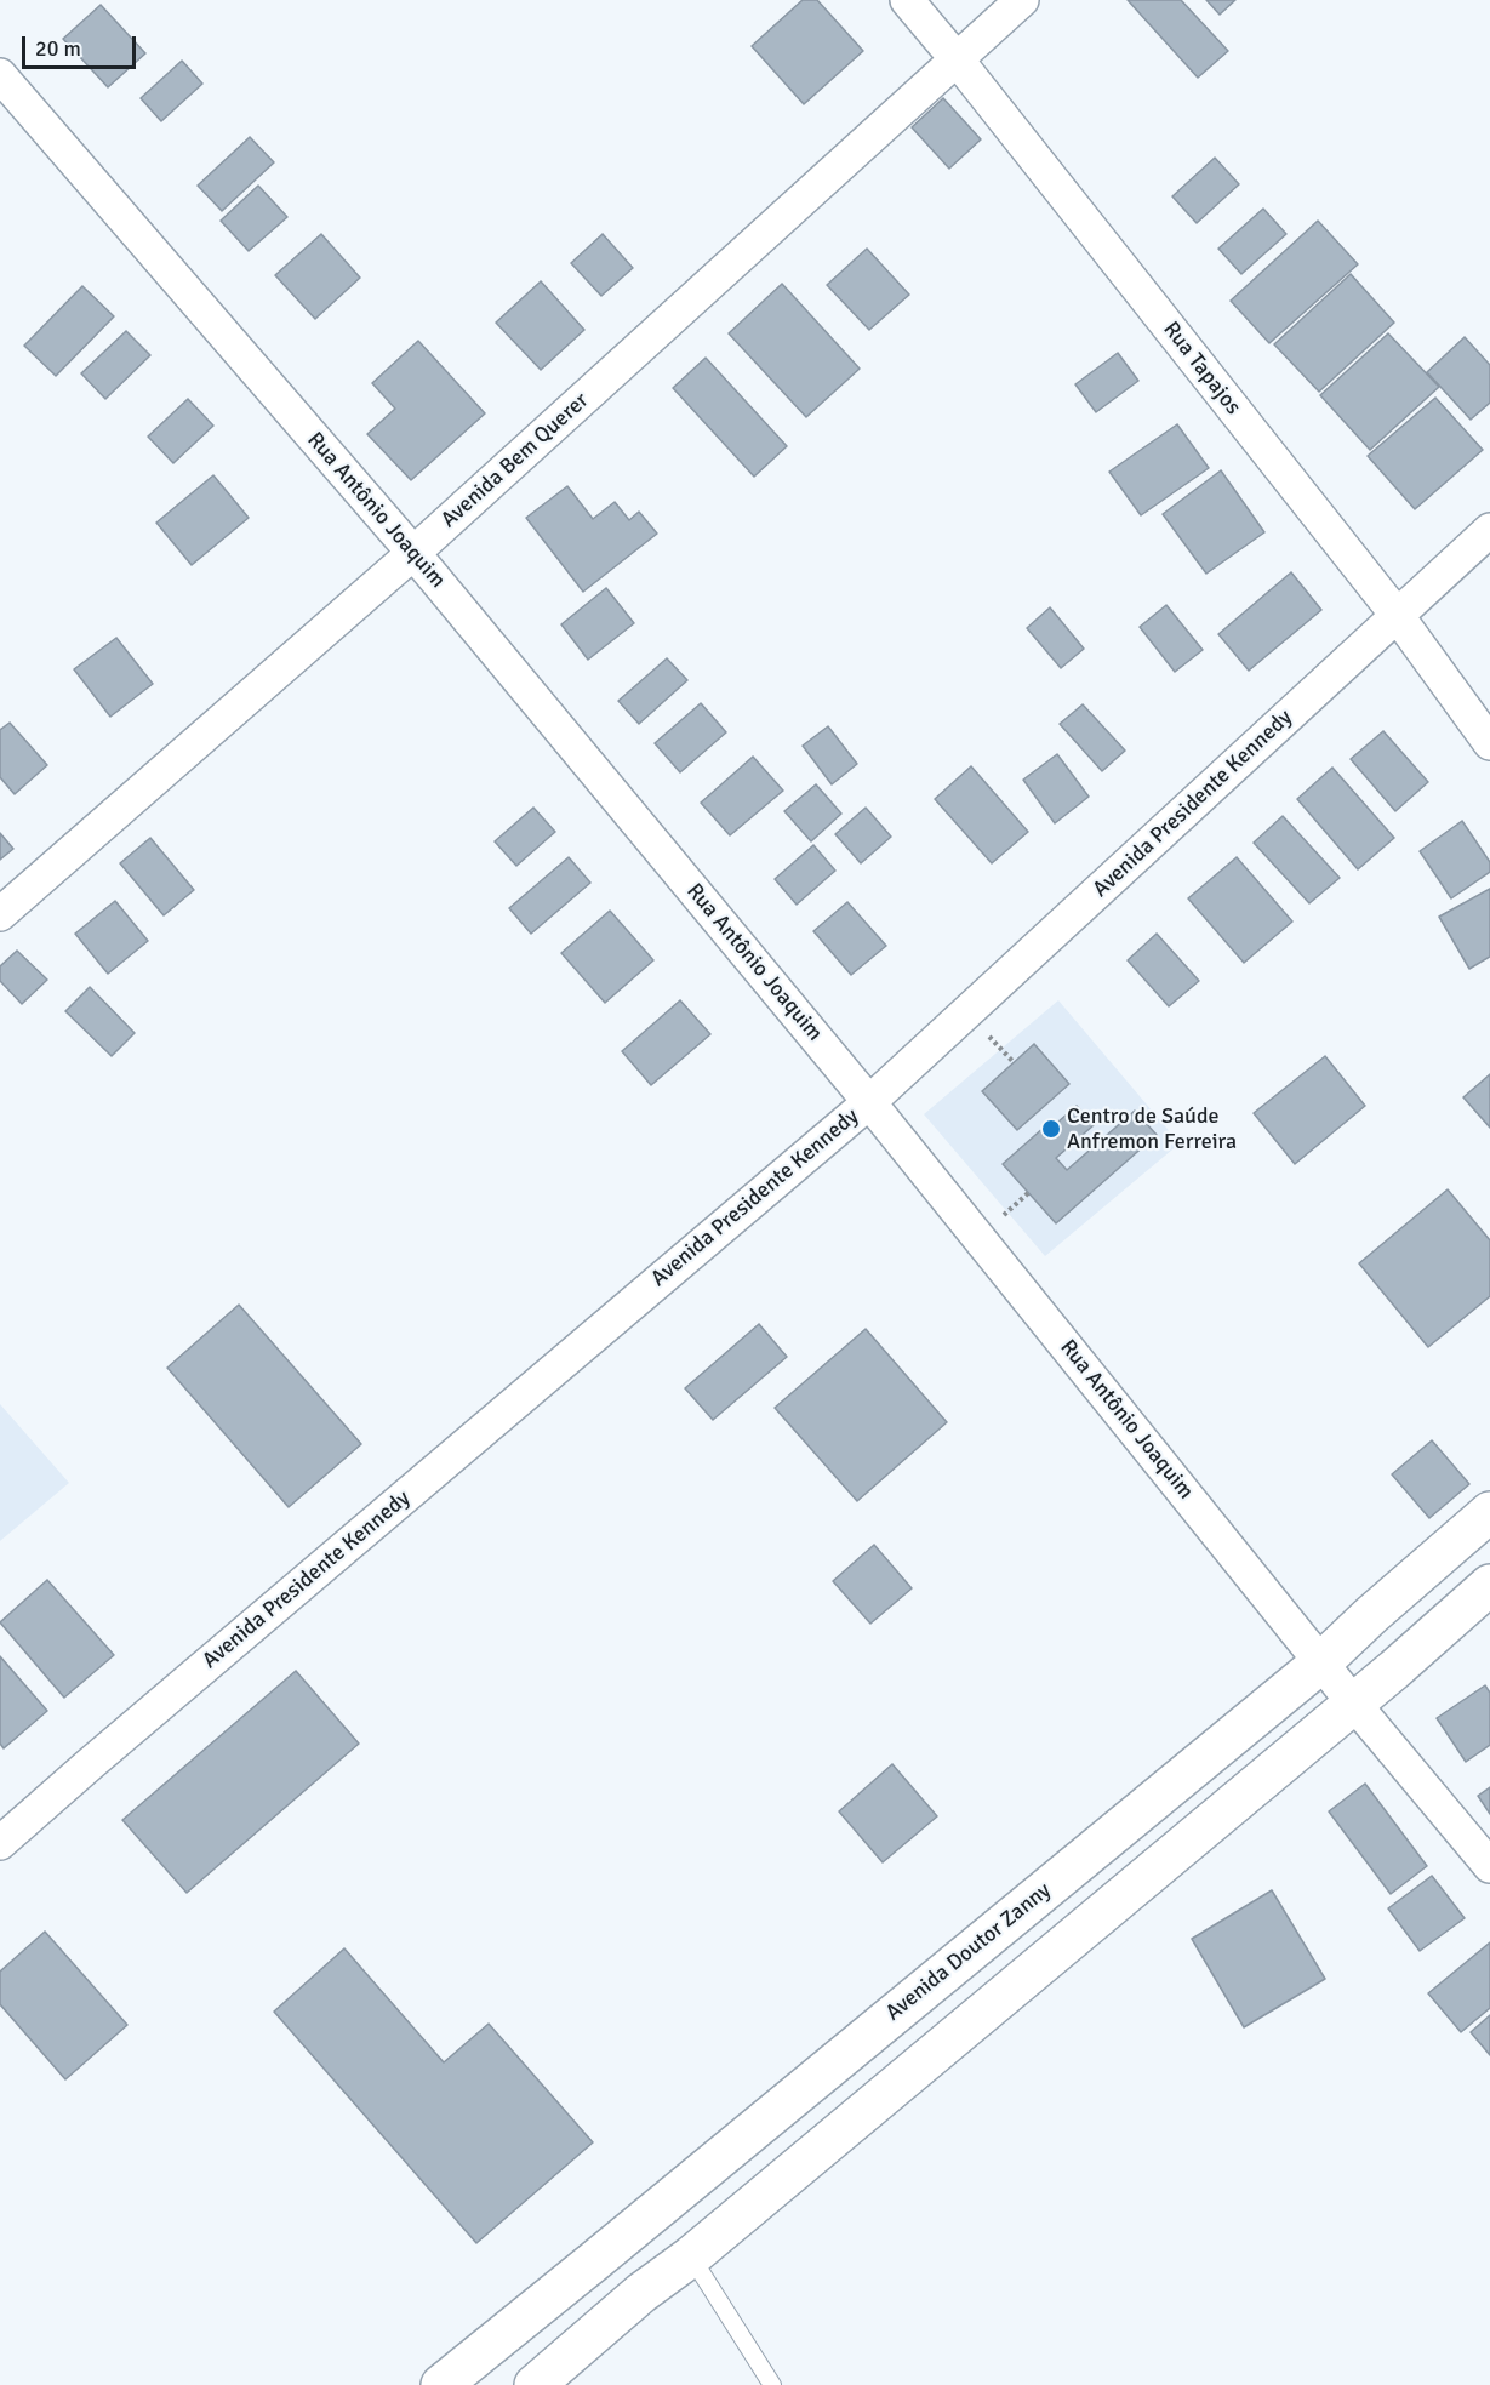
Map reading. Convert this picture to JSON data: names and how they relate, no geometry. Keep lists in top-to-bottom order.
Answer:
{
  "streets": {
    "street": [
      "Rua Tapajos",
      "Avenida Bem Querer",
      "Rua Antônio Joaquim",
      "Avenida Presidente Kennedy",
      "Avenida Doutor Zanny"
    ]
  },
  "crossings": [
    ["Rua Tapajos", "Avenida Bem Querer"],
    ["Rua Tapajos", "Avenida Presidente Kennedy"],
    ["Avenida Bem Querer", "Rua Antônio Joaquim"],
    ["Rua Antônio Joaquim", "Avenida Presidente Kennedy"],
    ["Rua Antônio Joaquim", "Avenida Doutor Zanny"]
  ],
  "places": ["Centro de Saúde Anfremon Ferreira"],
  "scale_bar": "20 m"
}
